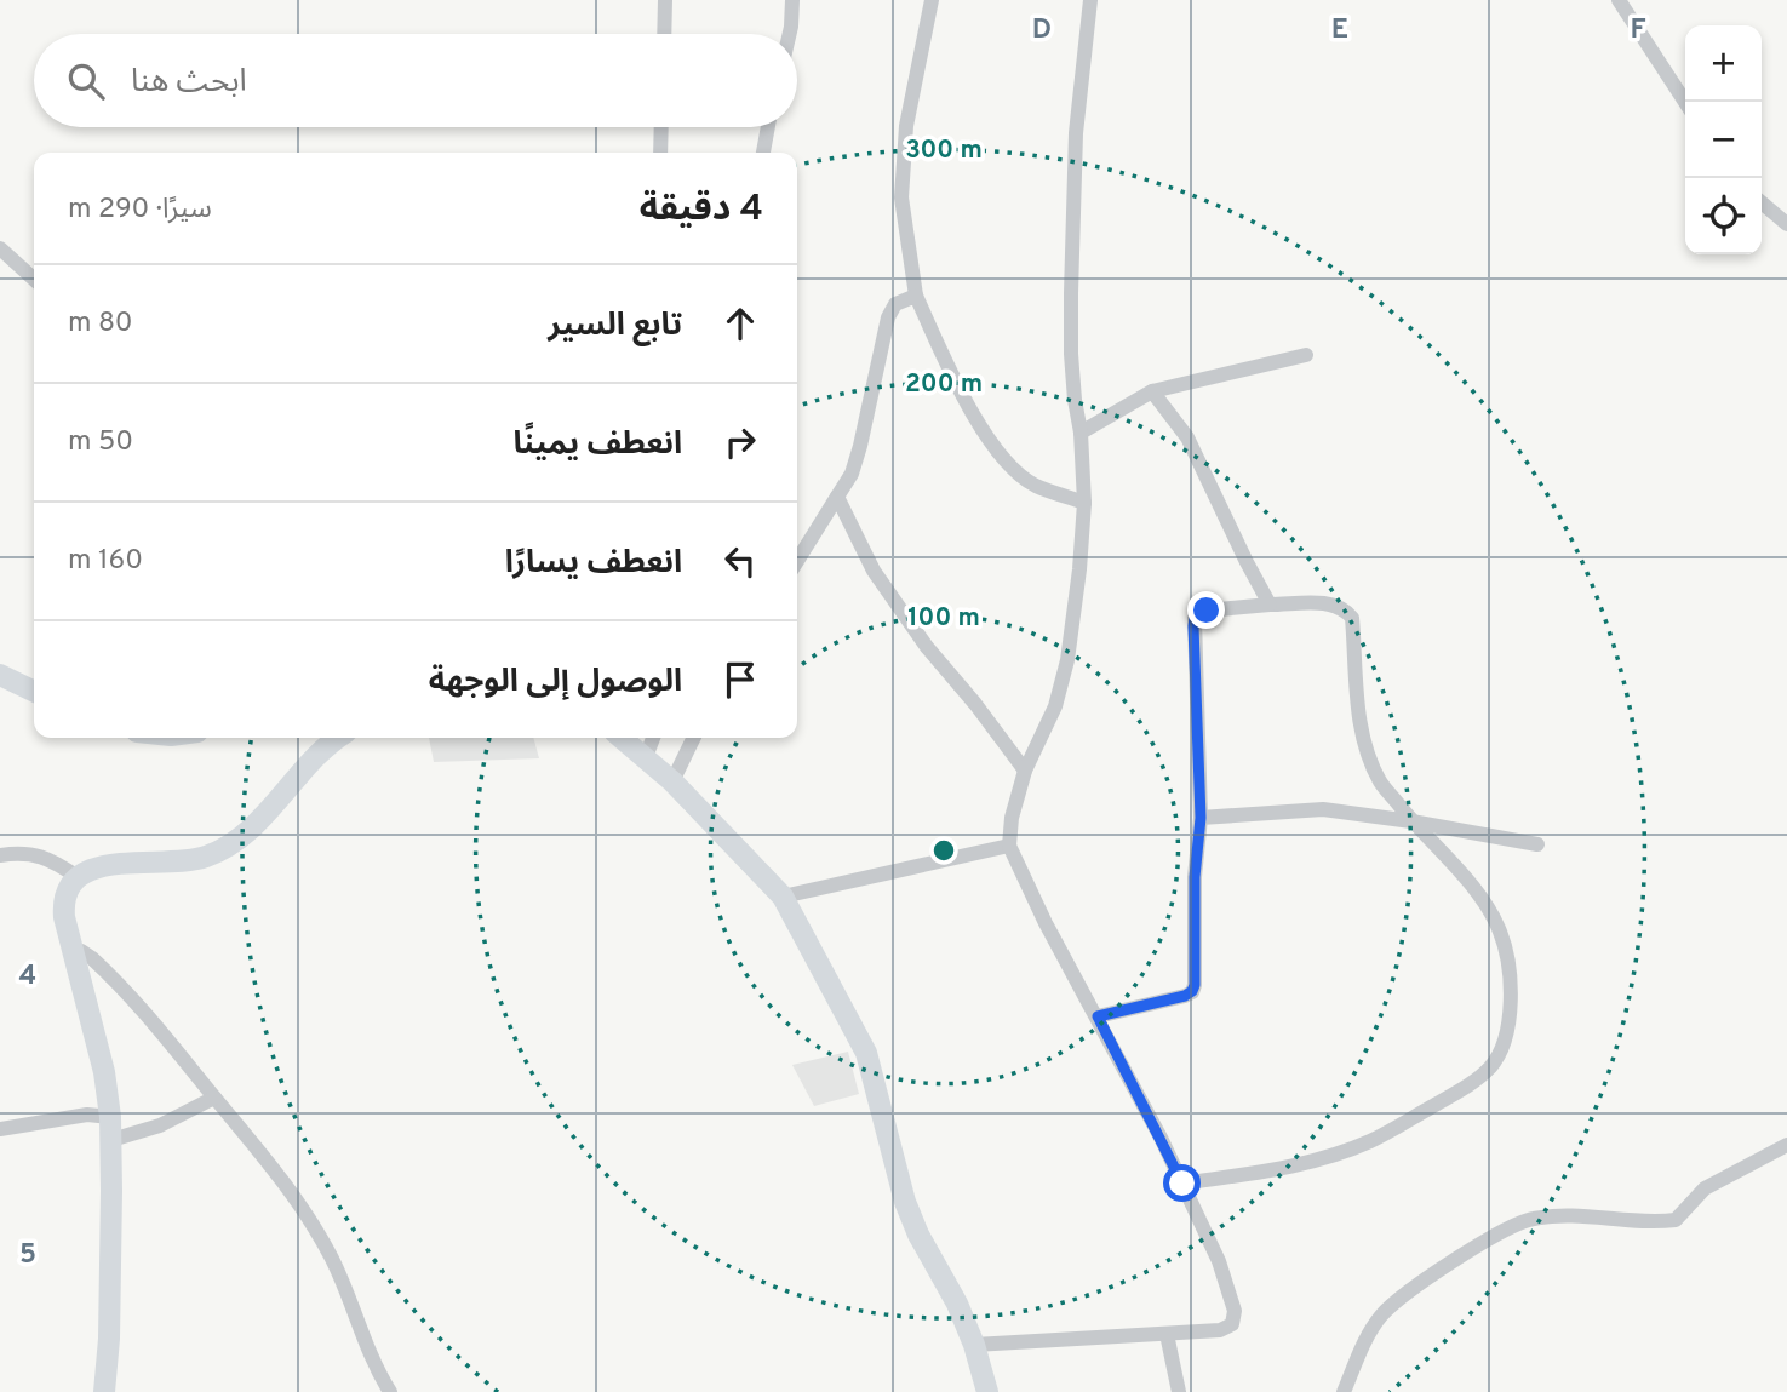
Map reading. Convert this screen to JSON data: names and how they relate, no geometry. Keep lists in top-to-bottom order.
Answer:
{
  "page": {
    "map_buttons": ["+", "−"],
    "search": "ابحث هنا",
    "heading": ["4 دقيقة", "سيرًا · 290 m"],
    "list": [
      ["تابع السير", "80 m"],
      ["انعطف يمينًا", "50 m"],
      ["انعطف يسارًا", "160 m"],
      "الوصول إلى الوجهة"
    ]
  },
  "grid": {
    "columns": ["D", "E", "F"],
    "rows": ["4", "5"]
  },
  "rings": ["300 m", "200 m", "100 m"]
}
